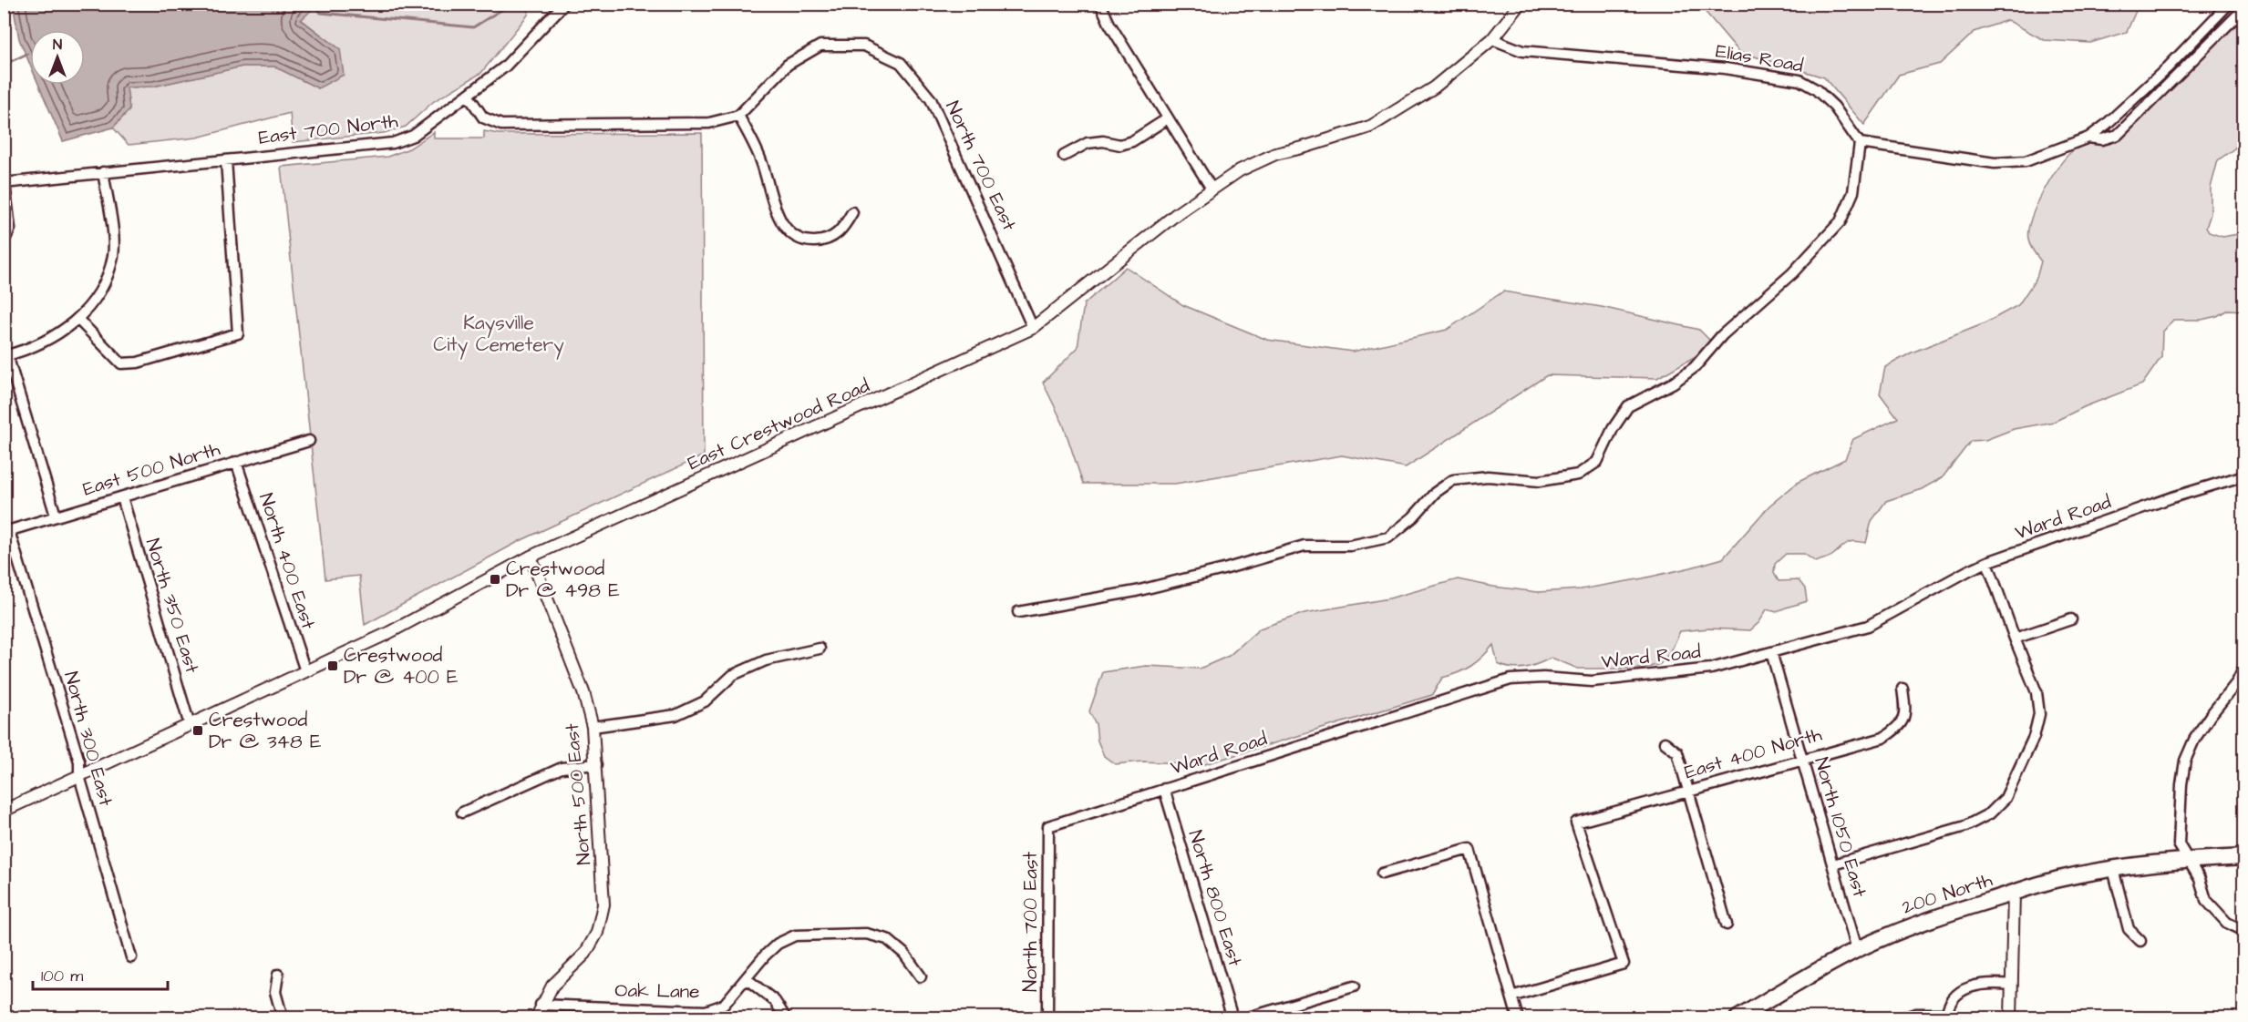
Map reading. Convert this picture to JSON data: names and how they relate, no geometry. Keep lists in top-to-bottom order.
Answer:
{
  "streets": {
    "main road": ["200 North"],
    "street": [
      "Elias Road",
      "East 700 North",
      "North 700 East",
      "East Crestwood Road",
      "East 500 North",
      "Ward Road",
      "North 400 East",
      "North 350 East",
      "North 300 East",
      "East 400 North",
      "North 500 East",
      "North 1050 East",
      "North 800 East",
      "Oak Lane"
    ]
  },
  "crossings": [
    ["Elias Road", "East Crestwood Road"],
    ["North 700 East", "East Crestwood Road"],
    ["North 700 East", "Ward Road"],
    ["East Crestwood Road", "North 400 East"],
    ["East Crestwood Road", "North 350 East"],
    ["East Crestwood Road", "North 300 East"],
    ["East Crestwood Road", "North 500 East"],
    ["East 500 North", "North 400 East"],
    ["East 500 North", "North 350 East"],
    ["East 500 North", "North 300 East"],
    ["Ward Road", "North 1050 East"],
    ["Ward Road", "North 800 East"],
    ["East 400 North", "North 1050 East"],
    ["North 500 East", "Oak Lane"],
    ["North 1050 East", "200 North"]
  ],
  "parks": ["Kaysville City Cemetery"],
  "places": {
    "transit": ["Crestwood Dr @ 498 E", "Crestwood Dr @ 400 E", "Crestwood Dr @ 348 E"]
  },
  "scale_bar": "100 m",
  "north": "top"
}
